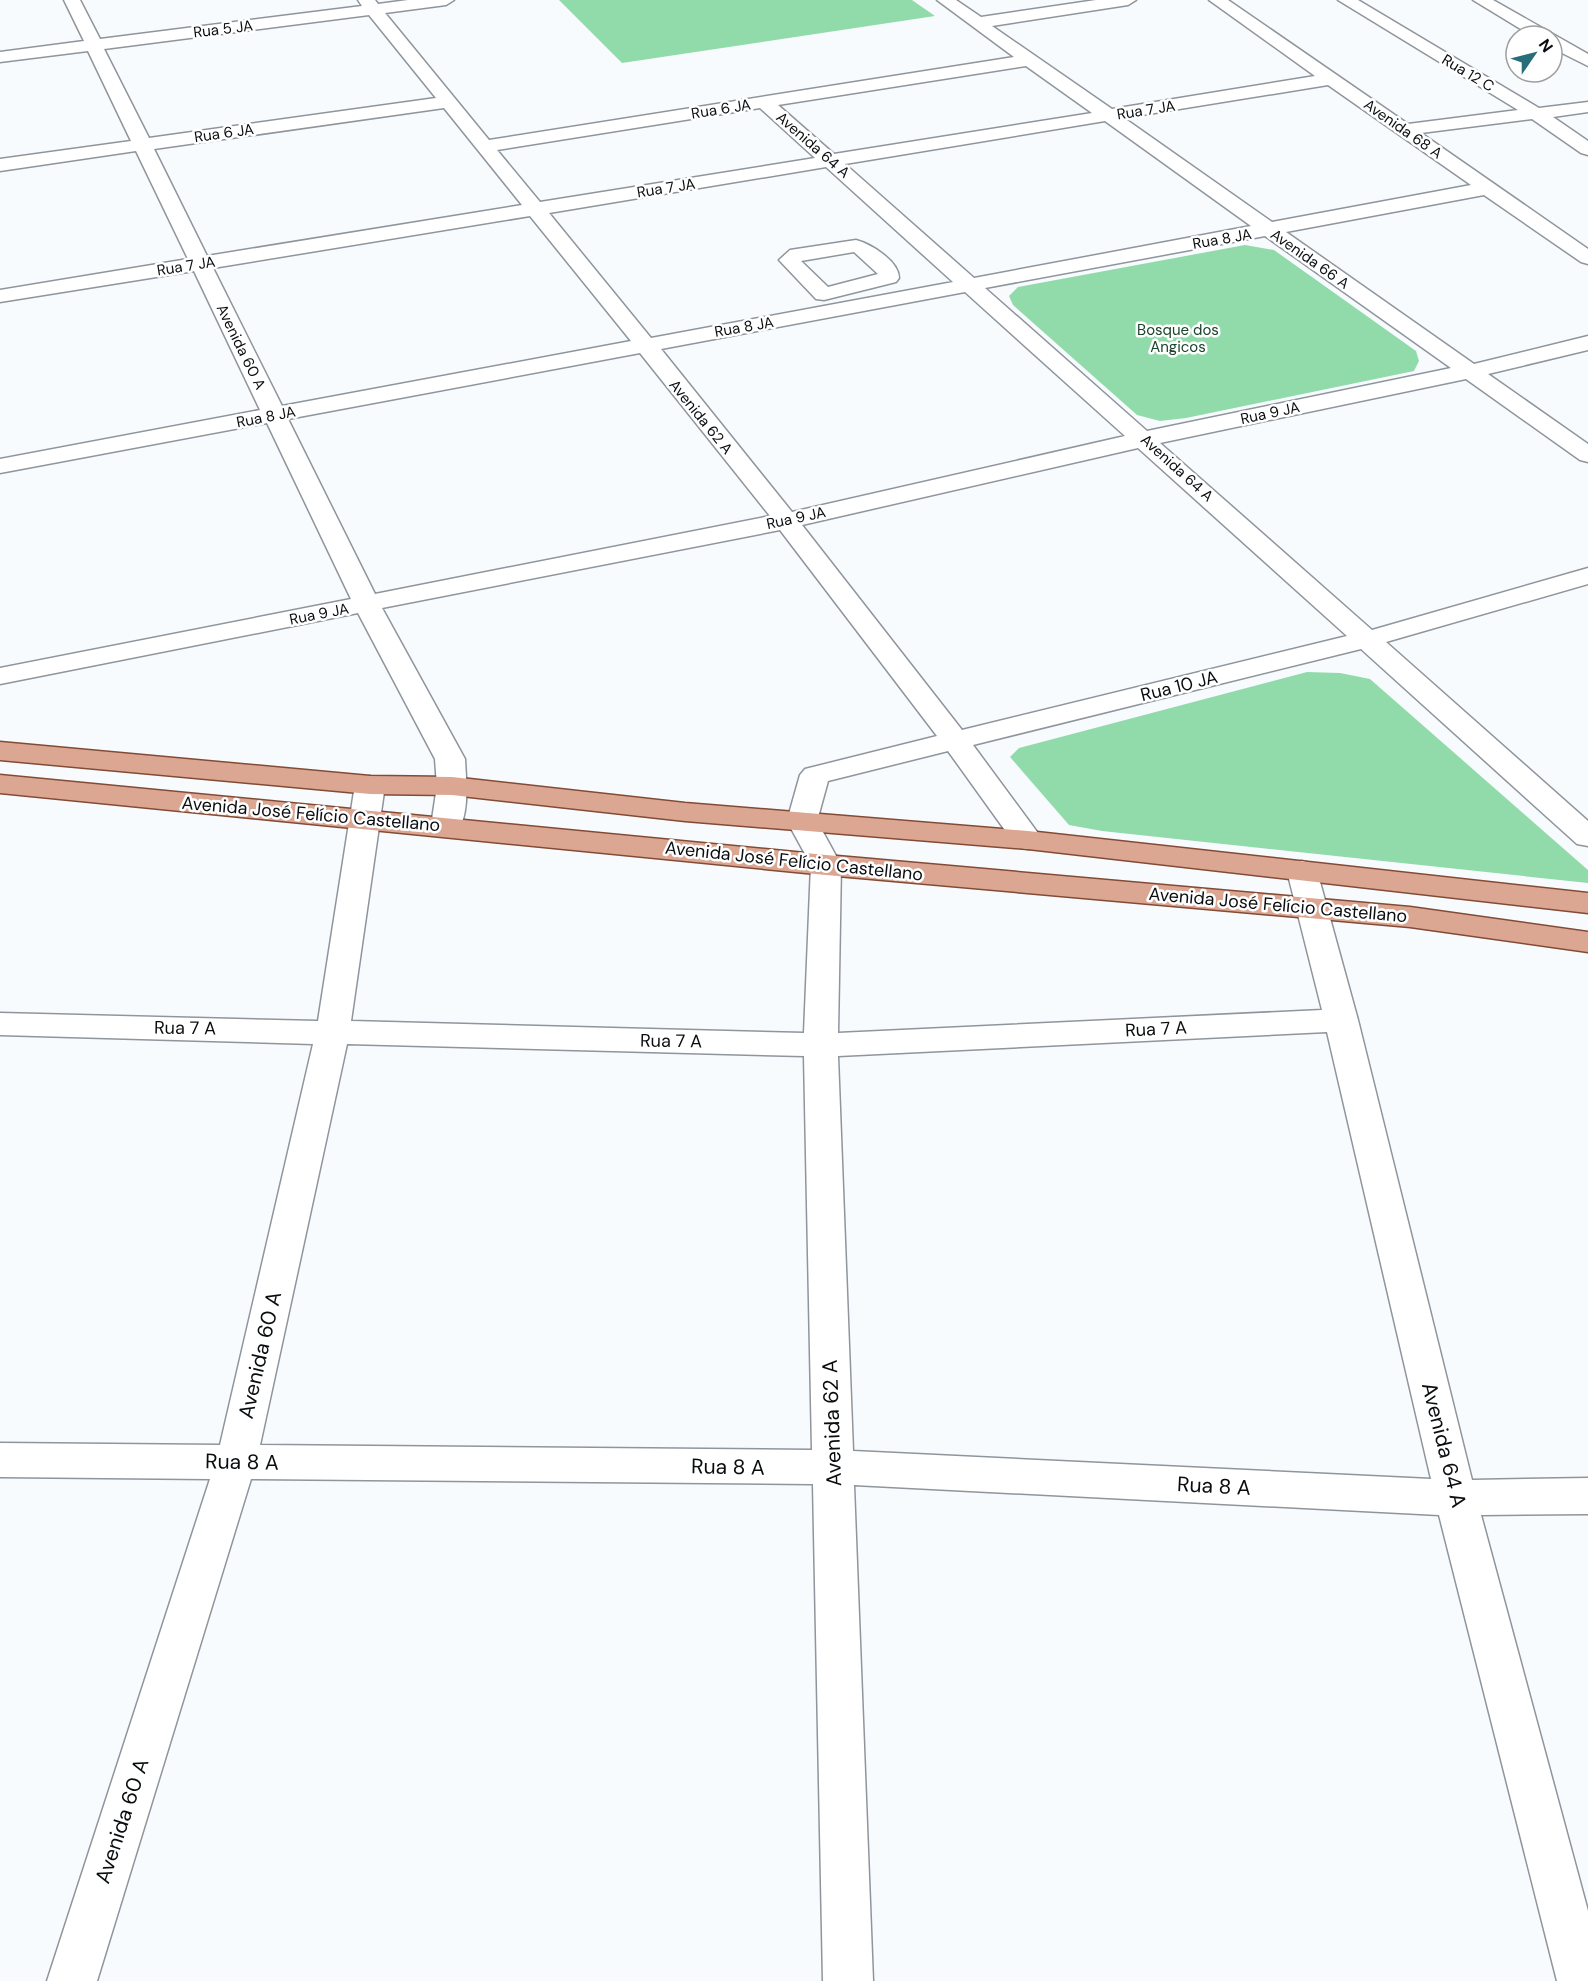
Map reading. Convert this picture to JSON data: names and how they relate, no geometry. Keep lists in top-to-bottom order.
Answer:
{
  "streets": {
    "main road": ["Avenida José Felício Castellano"],
    "street": [
      "Rua 5 JA",
      "Rua 12 C",
      "Rua 6 JA",
      "Rua 7 JA",
      "Avenida 68 A",
      "Avenida 64 A",
      "Rua 8 JA",
      "Avenida 66 A",
      "Avenida 60 A",
      "Rua 9 JA",
      "Avenida 62 A",
      "Rua 10 JA",
      "Rua 7 A",
      "Rua 8 A"
    ]
  },
  "crossings": [
    ["Rua 5 JA", "Avenida 60 A"],
    ["Rua 5 JA", "Avenida 62 A"],
    ["Rua 6 JA", "Avenida 64 A"],
    ["Rua 6 JA", "Avenida 66 A"],
    ["Rua 6 JA", "Avenida 60 A"],
    ["Rua 6 JA", "Avenida 62 A"],
    ["Rua 7 JA", "Avenida 68 A"],
    ["Rua 7 JA", "Avenida 64 A"],
    ["Rua 7 JA", "Avenida 66 A"],
    ["Rua 7 JA", "Avenida 60 A"],
    ["Rua 7 JA", "Avenida 62 A"],
    ["Avenida 68 A", "Rua 8 JA"],
    ["Avenida 64 A", "Rua 8 JA"],
    ["Avenida 64 A", "Rua 9 JA"],
    ["Avenida 64 A", "Rua 10 JA"],
    ["Avenida 64 A", "Avenida José Felício Castellano"],
    ["Avenida 64 A", "Rua 7 A"],
    ["Avenida 64 A", "Rua 8 A"],
    ["Rua 8 JA", "Avenida 66 A"],
    ["Rua 8 JA", "Avenida 60 A"],
    ["Rua 8 JA", "Avenida 62 A"],
    ["Avenida 66 A", "Rua 9 JA"],
    ["Avenida 60 A", "Rua 9 JA"],
    ["Avenida 60 A", "Avenida José Felício Castellano"],
    ["Avenida 60 A", "Rua 7 A"],
    ["Avenida 60 A", "Rua 8 A"],
    ["Rua 9 JA", "Avenida 62 A"],
    ["Avenida 62 A", "Rua 10 JA"],
    ["Avenida 62 A", "Avenida José Felício Castellano"],
    ["Avenida 62 A", "Rua 7 A"],
    ["Avenida 62 A", "Rua 8 A"],
    ["Rua 10 JA", "Avenida José Felício Castellano"]
  ],
  "parks": ["Bosque dos Angicos"],
  "north": "top right"
}
